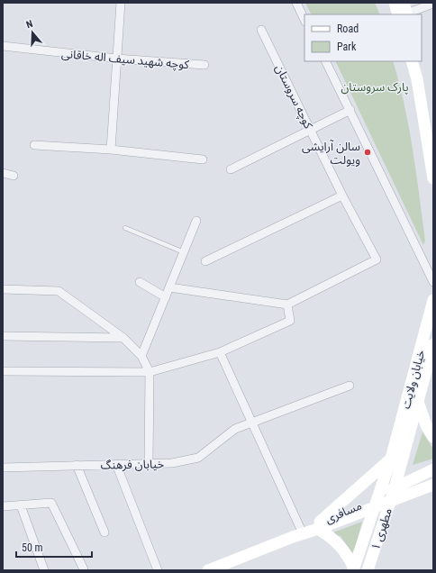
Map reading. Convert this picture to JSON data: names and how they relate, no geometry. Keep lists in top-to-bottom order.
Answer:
{
  "streets": {
    "main road": ["خیابان ولایت", "مسافری", "مطهری ۱"],
    "street": ["کوچه شهید سیف اله خاقانی", "کوچه سروستان", "خیابان فرهنگ"]
  },
  "crossings": [
    ["خیابان ولایت", "مسافری"],
    ["خیابان ولایت", "مطهری ۱"],
    ["مسافری", "مطهری ۱"]
  ],
  "parks": ["پارک سروستان"],
  "places": ["سالن آرایشی ویولت"],
  "legend": ["Road", "Park"],
  "scale_bar": "50 m",
  "north": "top"
}
